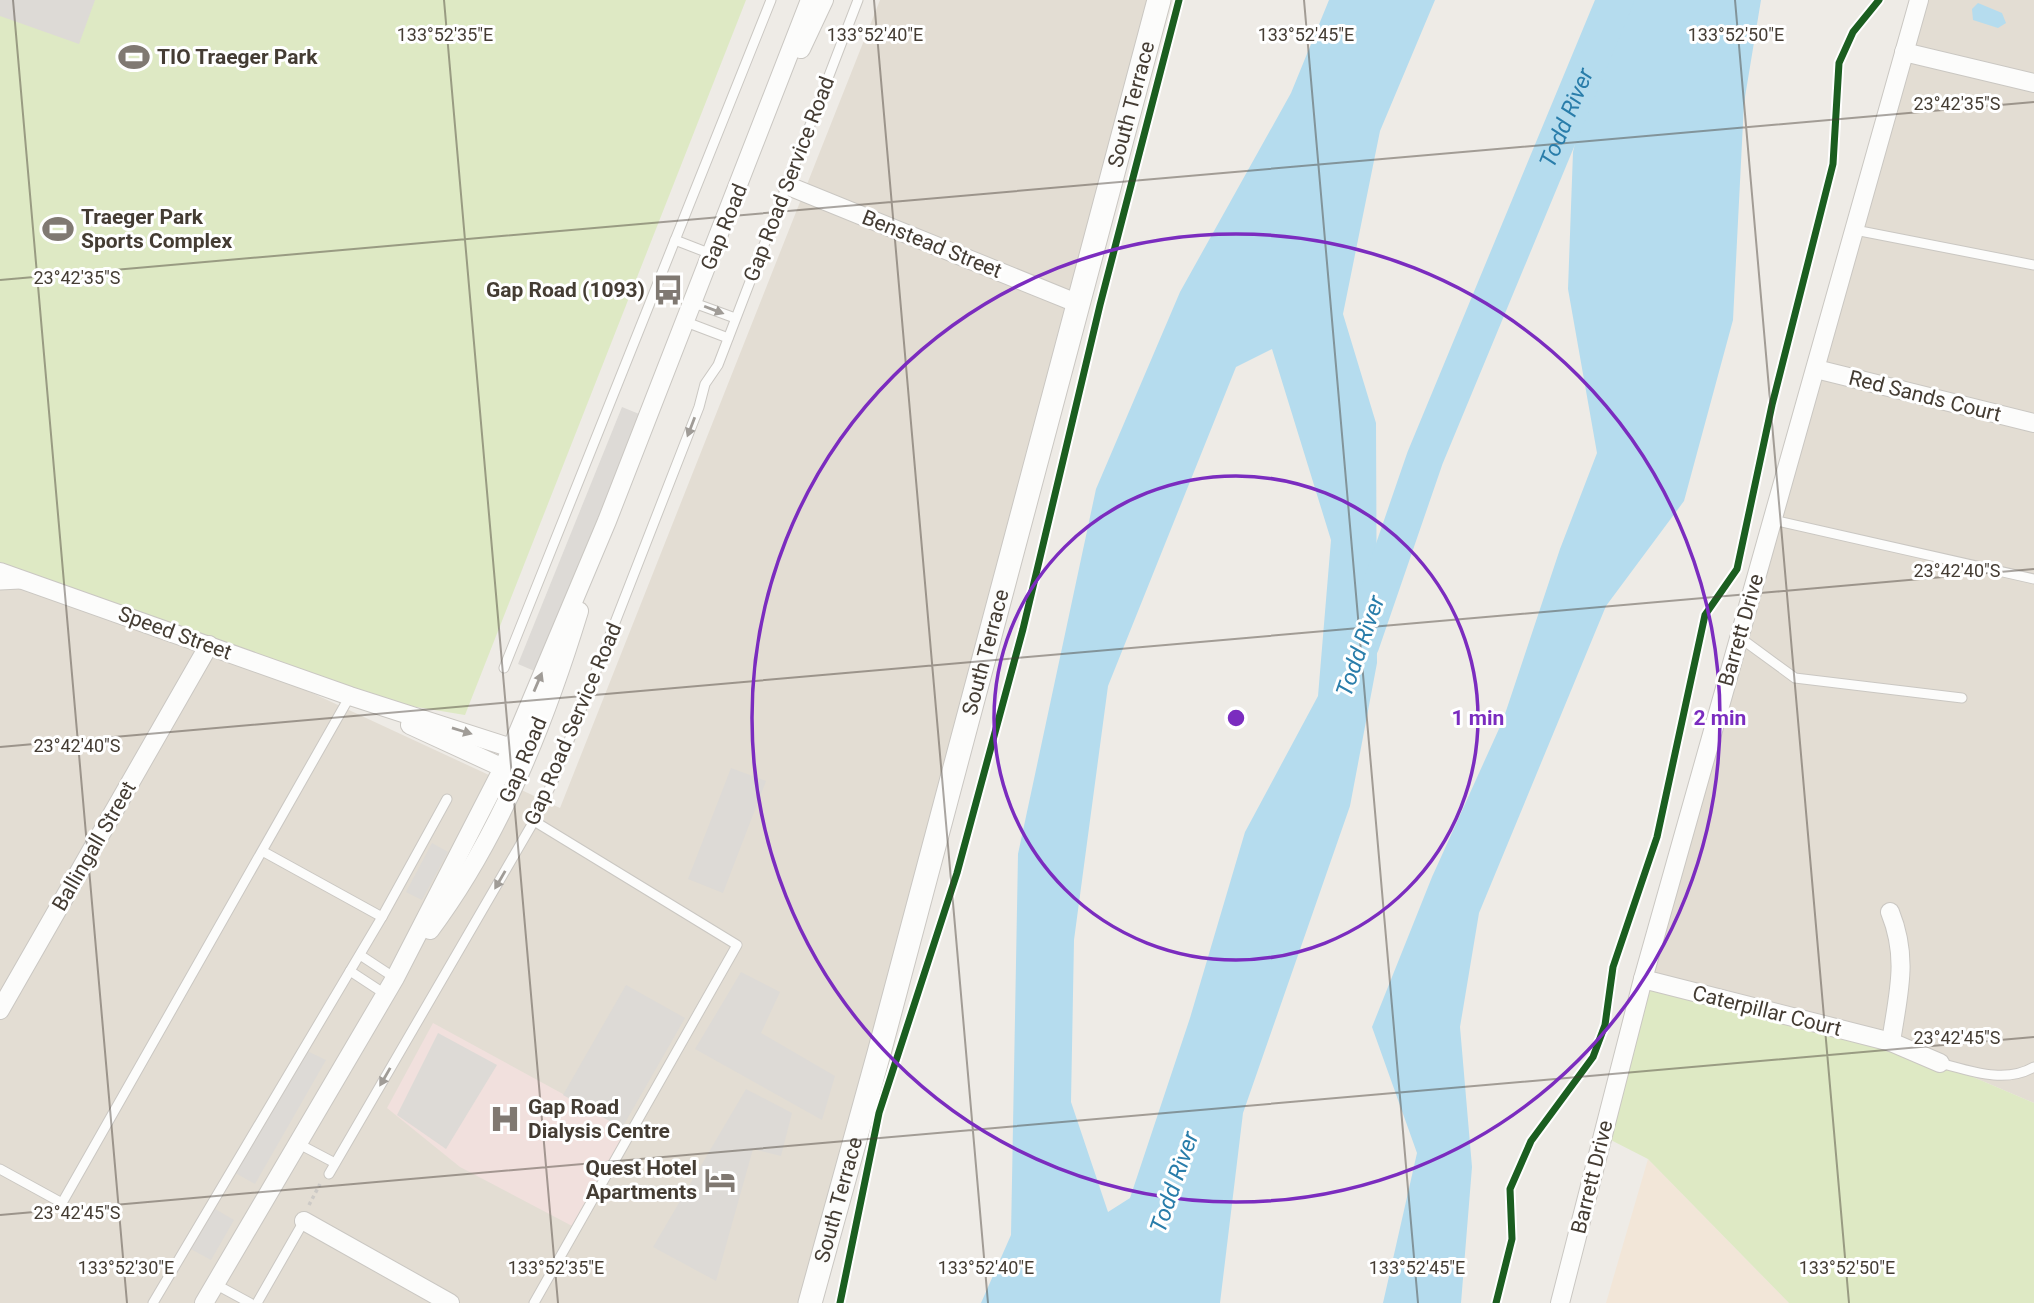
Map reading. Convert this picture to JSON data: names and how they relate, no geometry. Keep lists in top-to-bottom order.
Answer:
{
  "streets": {
    "street": [
      "South Terrace",
      "Gap Road",
      "Benstead Street",
      "Red Sands Court",
      "Barrett Drive",
      "Speed Street",
      "Ballingall Street",
      "Caterpillar Court"
    ],
    "lane": ["Gap Road Service Road"]
  },
  "crossings": [
    ["South Terrace", "Benstead Street"],
    ["Gap Road Service Road", "Gap Road"],
    ["Gap Road Service Road", "Benstead Street"],
    ["Gap Road", "Speed Street"],
    ["Red Sands Court", "Barrett Drive"],
    ["Barrett Drive", "Caterpillar Court"],
    ["Speed Street", "Ballingall Street"]
  ],
  "one_way": ["Gap Road Service Road"],
  "water": ["Todd River"],
  "places": {
    "sports": ["TIO Traeger Park", "Traeger Park Sports Complex"],
    "bus stop": ["Gap Road (1093)"],
    "hospital": ["Gap Road Dialysis Centre"],
    "hotel": ["Quest Hotel Apartments"]
  },
  "coordinates": [
    "133°52'35\"E",
    "133°52'40\"E",
    "133°52'45\"E",
    "133°52'50\"E",
    "23°42'35\"S",
    "23°42'40\"S",
    "23°42'45\"S",
    "133°52'30\"E"
  ],
  "rings": ["1 min", "2 min"]
}
